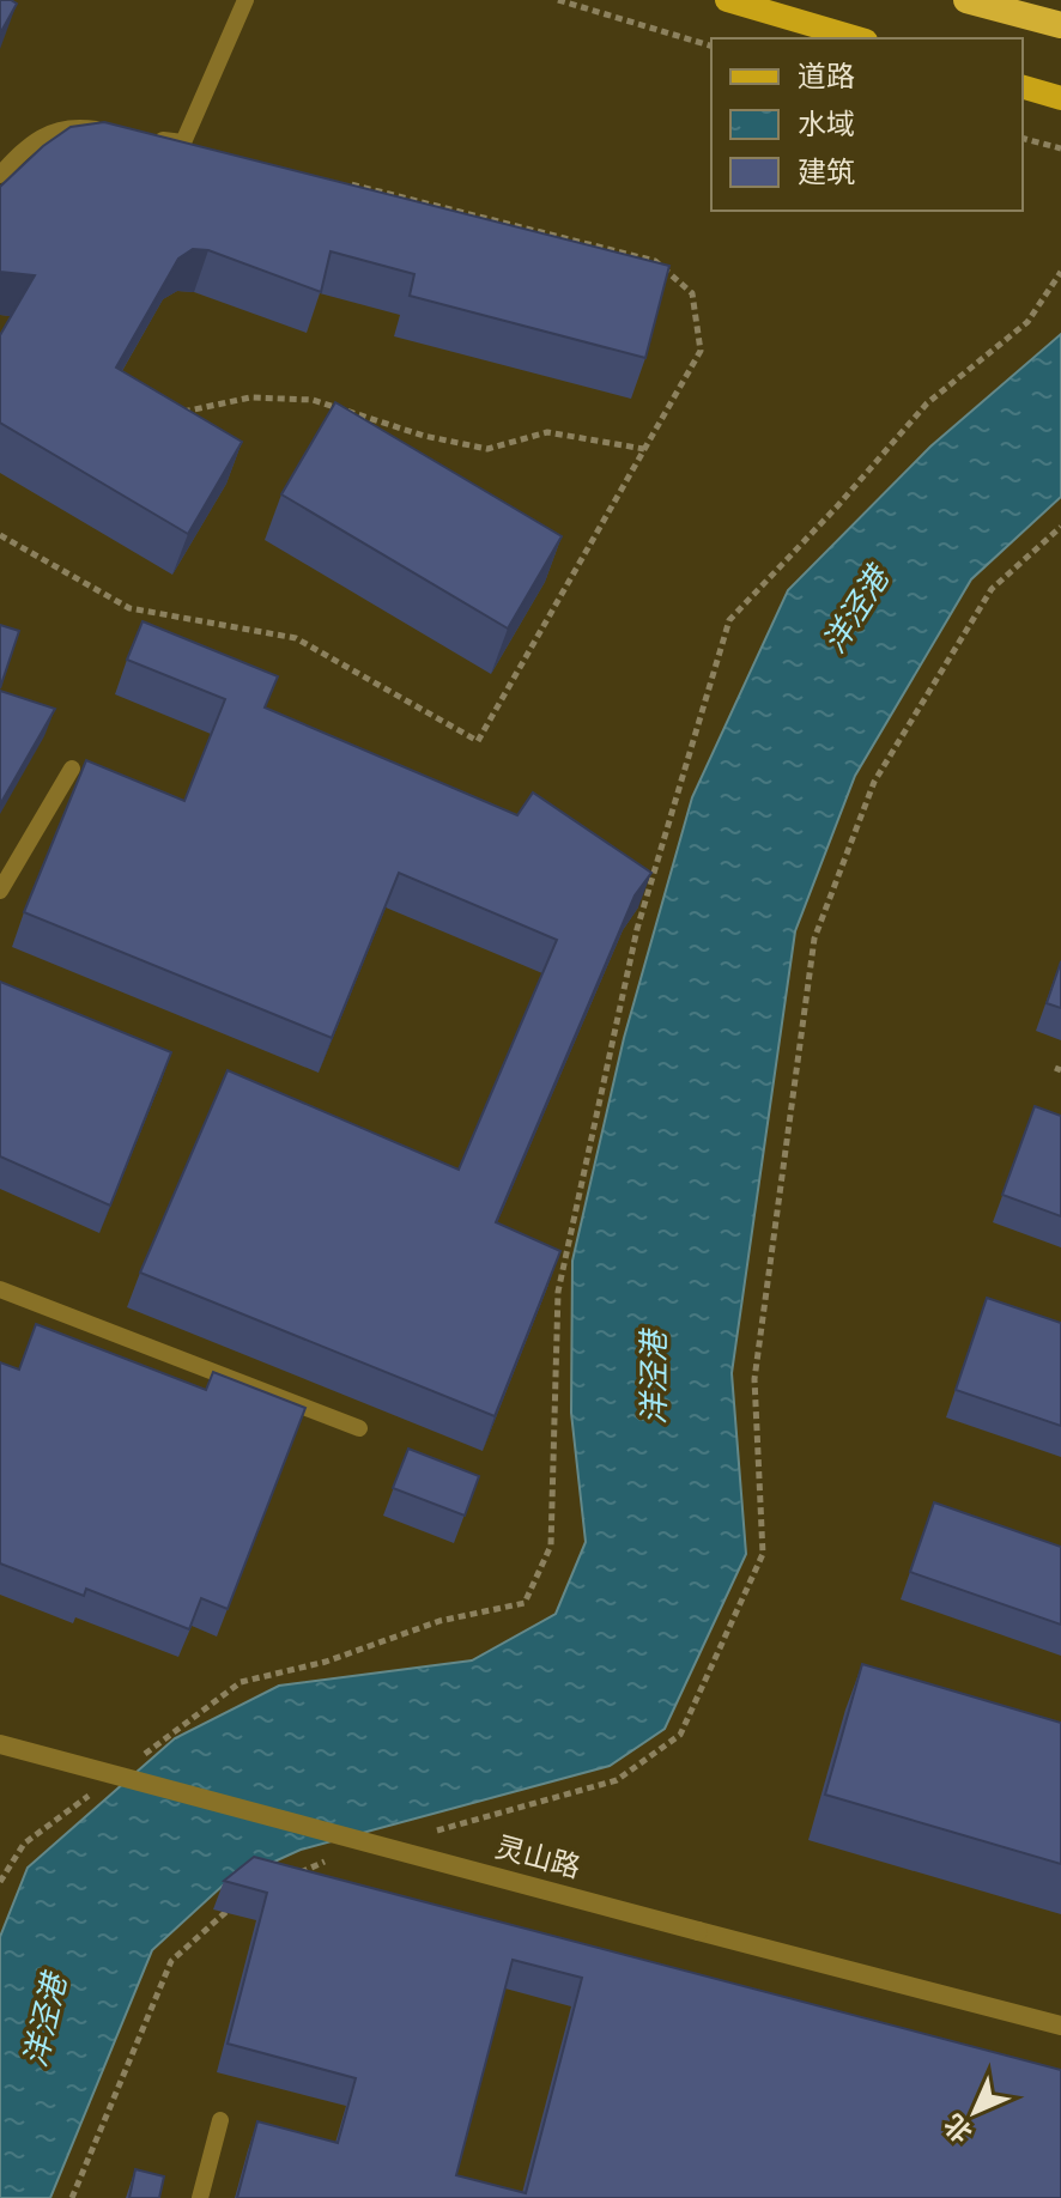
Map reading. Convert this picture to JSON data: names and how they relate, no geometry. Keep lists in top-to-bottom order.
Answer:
{
  "streets": {
    "street": ["灵山路"]
  },
  "water": ["洋泾港"],
  "legend": ["道路", "水域", "建筑"],
  "north": "bottom left"
}
